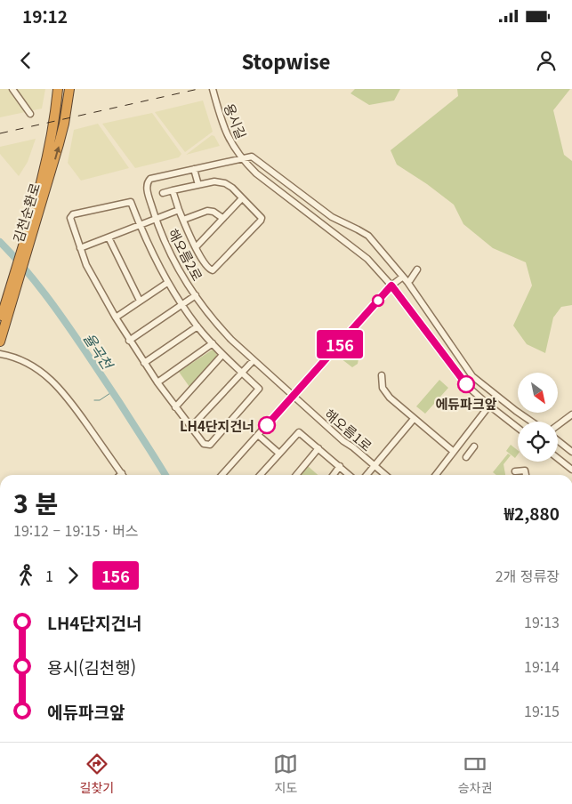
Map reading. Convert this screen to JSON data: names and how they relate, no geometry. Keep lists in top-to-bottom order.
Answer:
{
  "streets": {
    "highway": ["김천순환로"],
    "street": ["용시길", "해오름2로", "해오름1로"]
  },
  "crossings": [
    ["용시길", "해오름2로"],
    ["해오름2로", "해오름1로"]
  ],
  "water": ["율곡천"],
  "places": ["에듀파크앞", "LH4단지건너"],
  "lines": ["bus line 156"],
  "north": "bottom right",
  "page": {
    "status": "19:12",
    "header": "Stopwise",
    "on_map": "156",
    "heading": ["3 분", "19:12 – 19:15 · 버스", "₩2,880"],
    "legs": ["1", "156", "2개 정류장"],
    "list": [
      {
        "name": "LH4단지건너",
        "value": "19:13"
      },
      {
        "name": "용시(김천행)",
        "value": "19:14"
      },
      {
        "name": "에듀파크앞",
        "value": "19:15"
      }
    ],
    "tabs": ["길찾기", "지도", "승차권"]
  }
}
